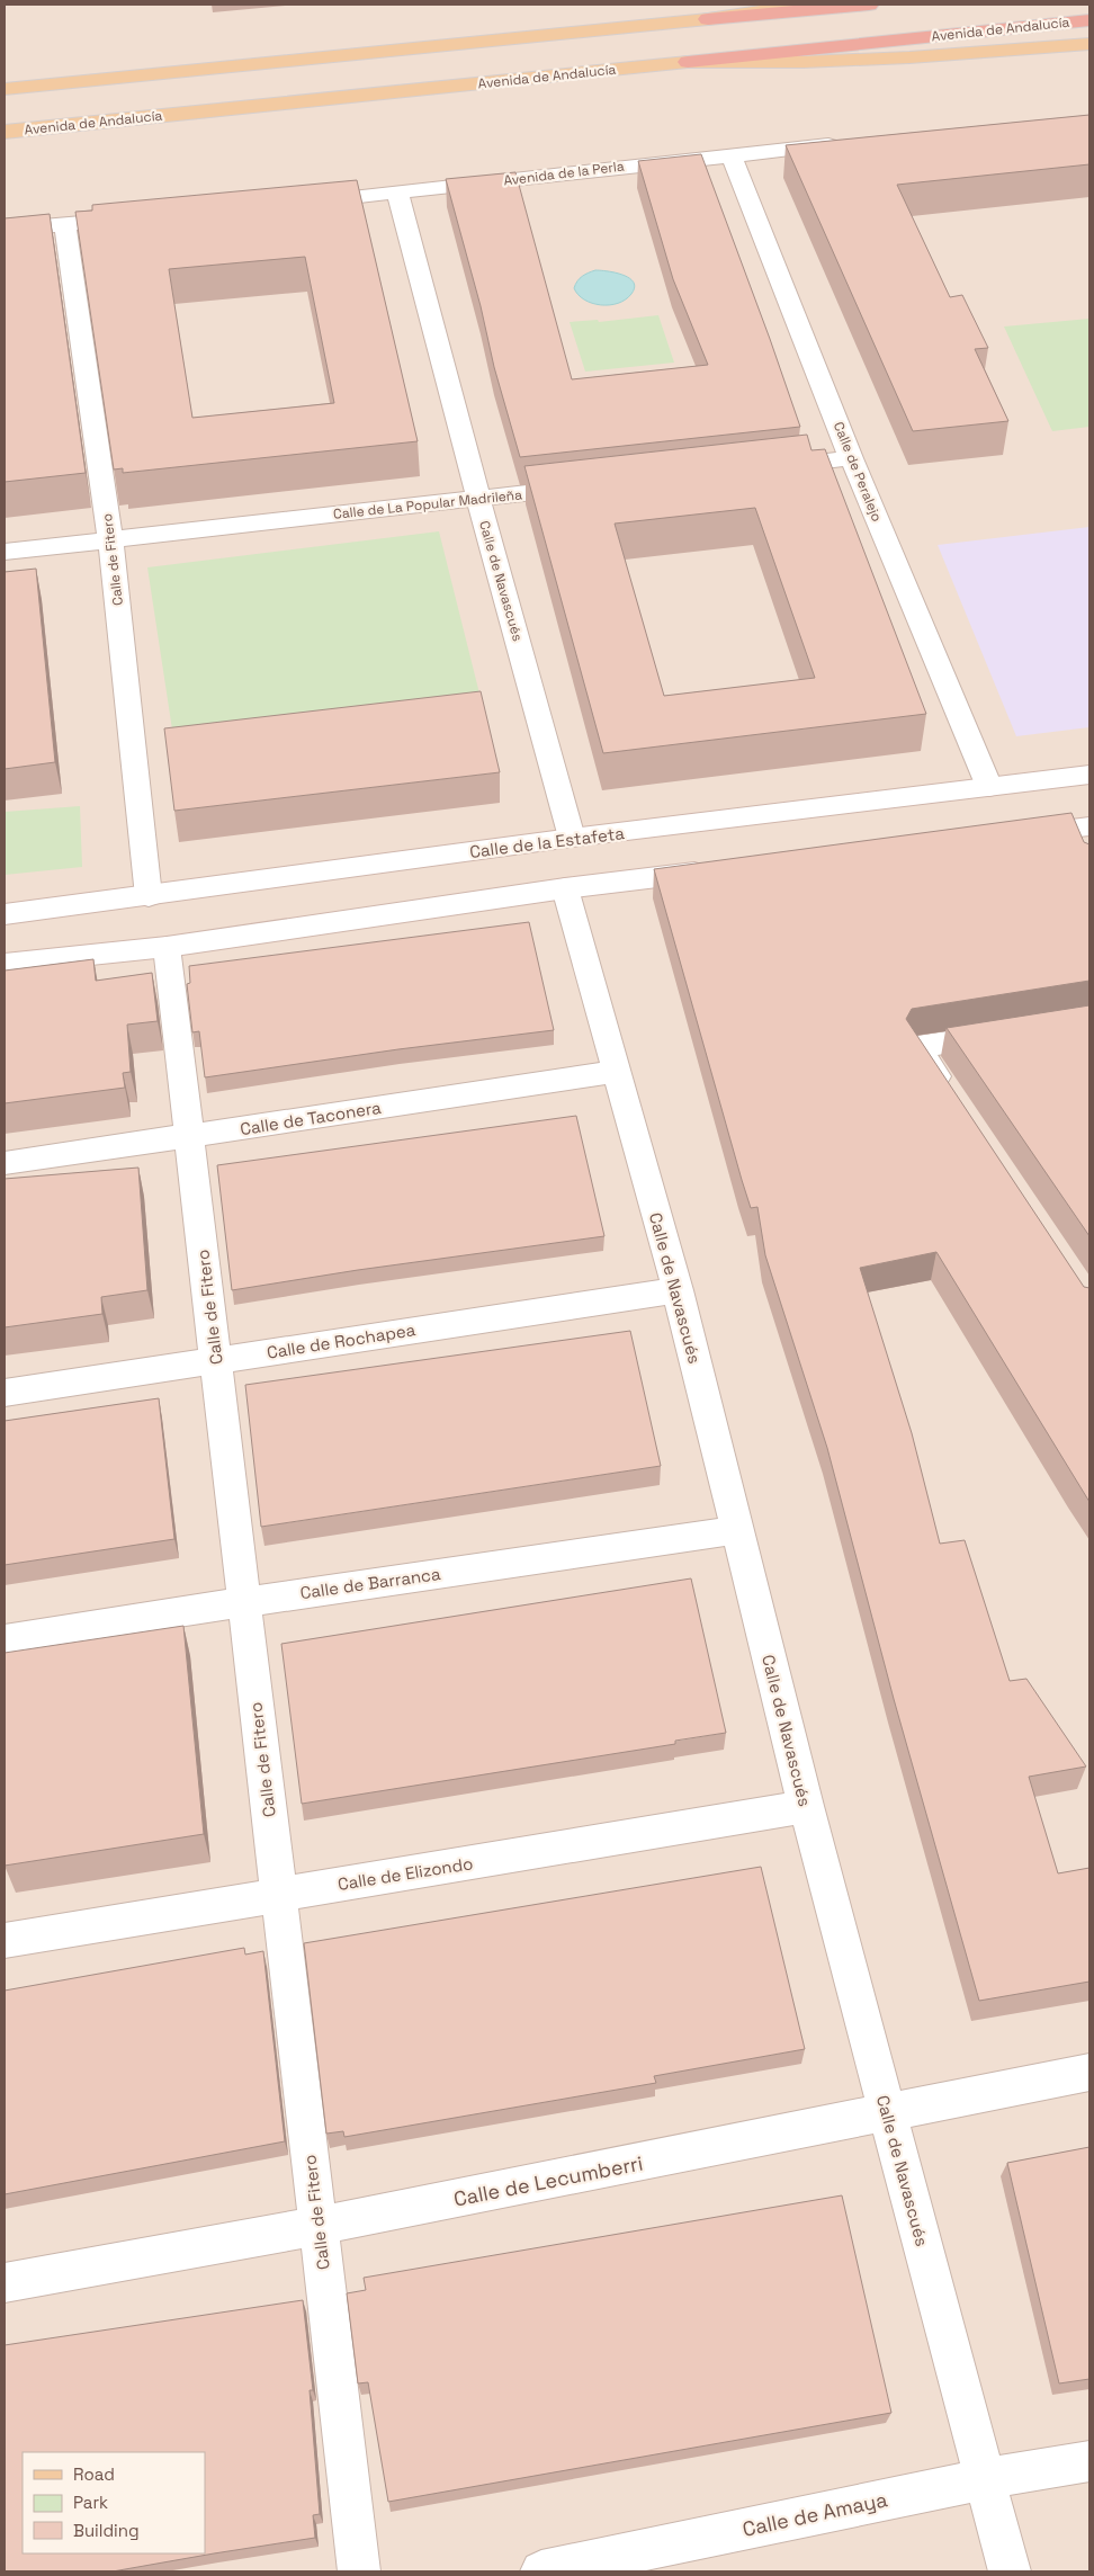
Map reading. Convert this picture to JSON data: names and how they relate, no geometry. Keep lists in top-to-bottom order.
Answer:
{
  "streets": {
    "highway": ["Avenida de Andalucía"],
    "street": [
      "Avenida de la Perla",
      "Calle de Peralejo",
      "Calle de La Popular Madrileña",
      "Calle de Fitero",
      "Calle de Navascués",
      "Calle de la Estafeta",
      "Calle de Taconera",
      "Calle de Rochapea",
      "Calle de Barranca",
      "Calle de Elizondo",
      "Calle de Lecumberri",
      "Calle de Amaya"
    ]
  },
  "crossings": [
    ["Avenida de la Perla", "Calle de Peralejo"],
    ["Avenida de la Perla", "Calle de Navascués"],
    ["Calle de Peralejo", "Calle de la Estafeta"],
    ["Calle de La Popular Madrileña", "Calle de Fitero"],
    ["Calle de La Popular Madrileña", "Calle de Navascués"],
    ["Calle de Fitero", "Calle de la Estafeta"],
    ["Calle de Fitero", "Calle de Taconera"],
    ["Calle de Fitero", "Calle de Rochapea"],
    ["Calle de Fitero", "Calle de Barranca"],
    ["Calle de Fitero", "Calle de Elizondo"],
    ["Calle de Fitero", "Calle de Lecumberri"],
    ["Calle de Navascués", "Calle de la Estafeta"],
    ["Calle de Navascués", "Calle de Taconera"],
    ["Calle de Navascués", "Calle de Rochapea"],
    ["Calle de Navascués", "Calle de Barranca"],
    ["Calle de Navascués", "Calle de Elizondo"],
    ["Calle de Navascués", "Calle de Lecumberri"],
    ["Calle de Navascués", "Calle de Amaya"]
  ],
  "legend": ["Road", "Park", "Building"]
}
